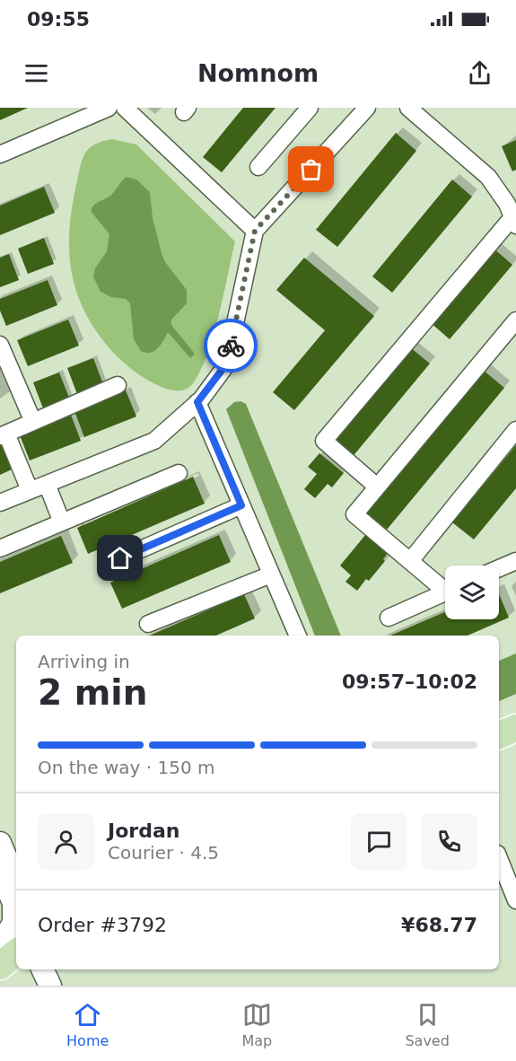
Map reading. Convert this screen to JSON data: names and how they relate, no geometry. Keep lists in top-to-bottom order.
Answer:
{
  "page": {
    "status": "09:55",
    "header": "Nomnom",
    "heading": ["2 min", "Arriving in", "09:57–10:02"],
    "panel": [
      "Jordan",
      "Courier · 4.5",
      "Order #3792",
      "¥68.77"
    ],
    "bar": "On the way · 150 m",
    "tabs": ["Home", "Map", "Saved"]
  }
}
